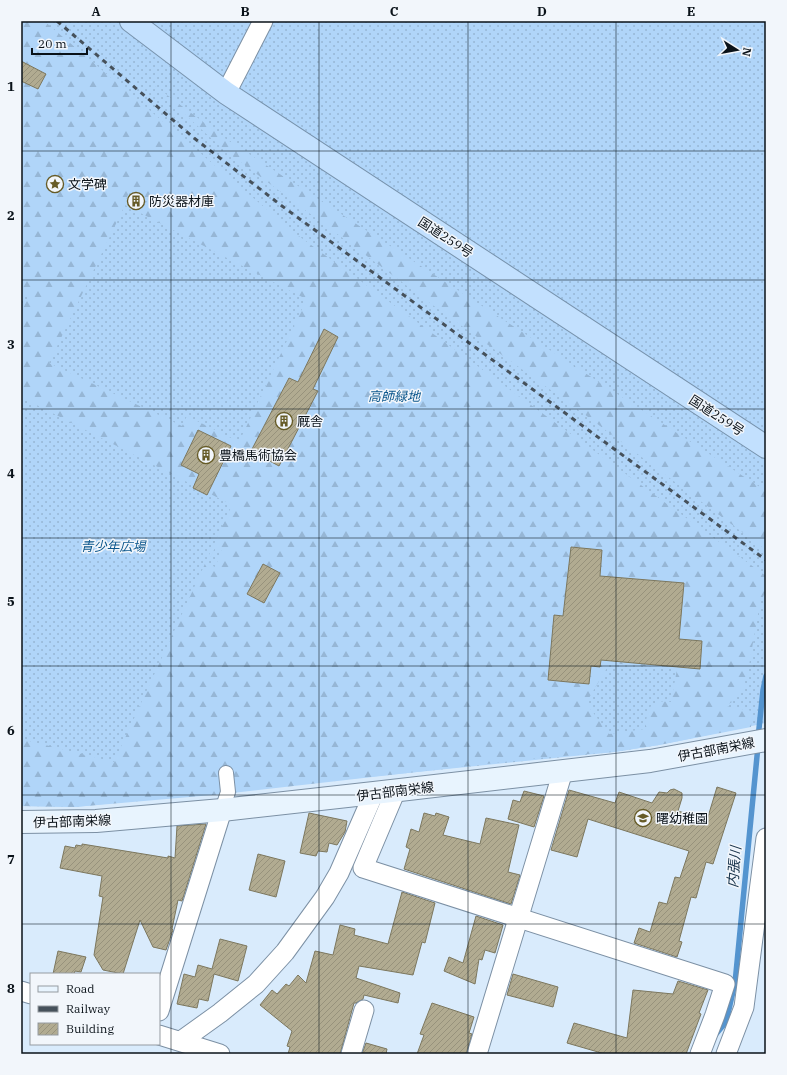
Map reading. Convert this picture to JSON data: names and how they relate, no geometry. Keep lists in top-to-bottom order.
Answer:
{
  "streets": {
    "highway": ["国道259号"],
    "main road": ["伊古部南栄線"]
  },
  "water": ["内張川"],
  "parks": ["高師緑地", "青少年広場"],
  "places": {
    "place": ["文学碑"],
    "building": ["防災器材庫", "厩舎", "豊橋馬術協会"],
    "school or university": ["曙幼稚園"]
  },
  "legend": ["Road", "Railway", "Building"],
  "scale_bar": "20 m",
  "north": "right",
  "grid": {
    "columns": [
      "A",
      "B",
      "C",
      "D",
      "E"
    ],
    "rows": [
      "1",
      "2",
      "3",
      "4",
      "5",
      "6",
      "7",
      "8"
    ]
  }
}
